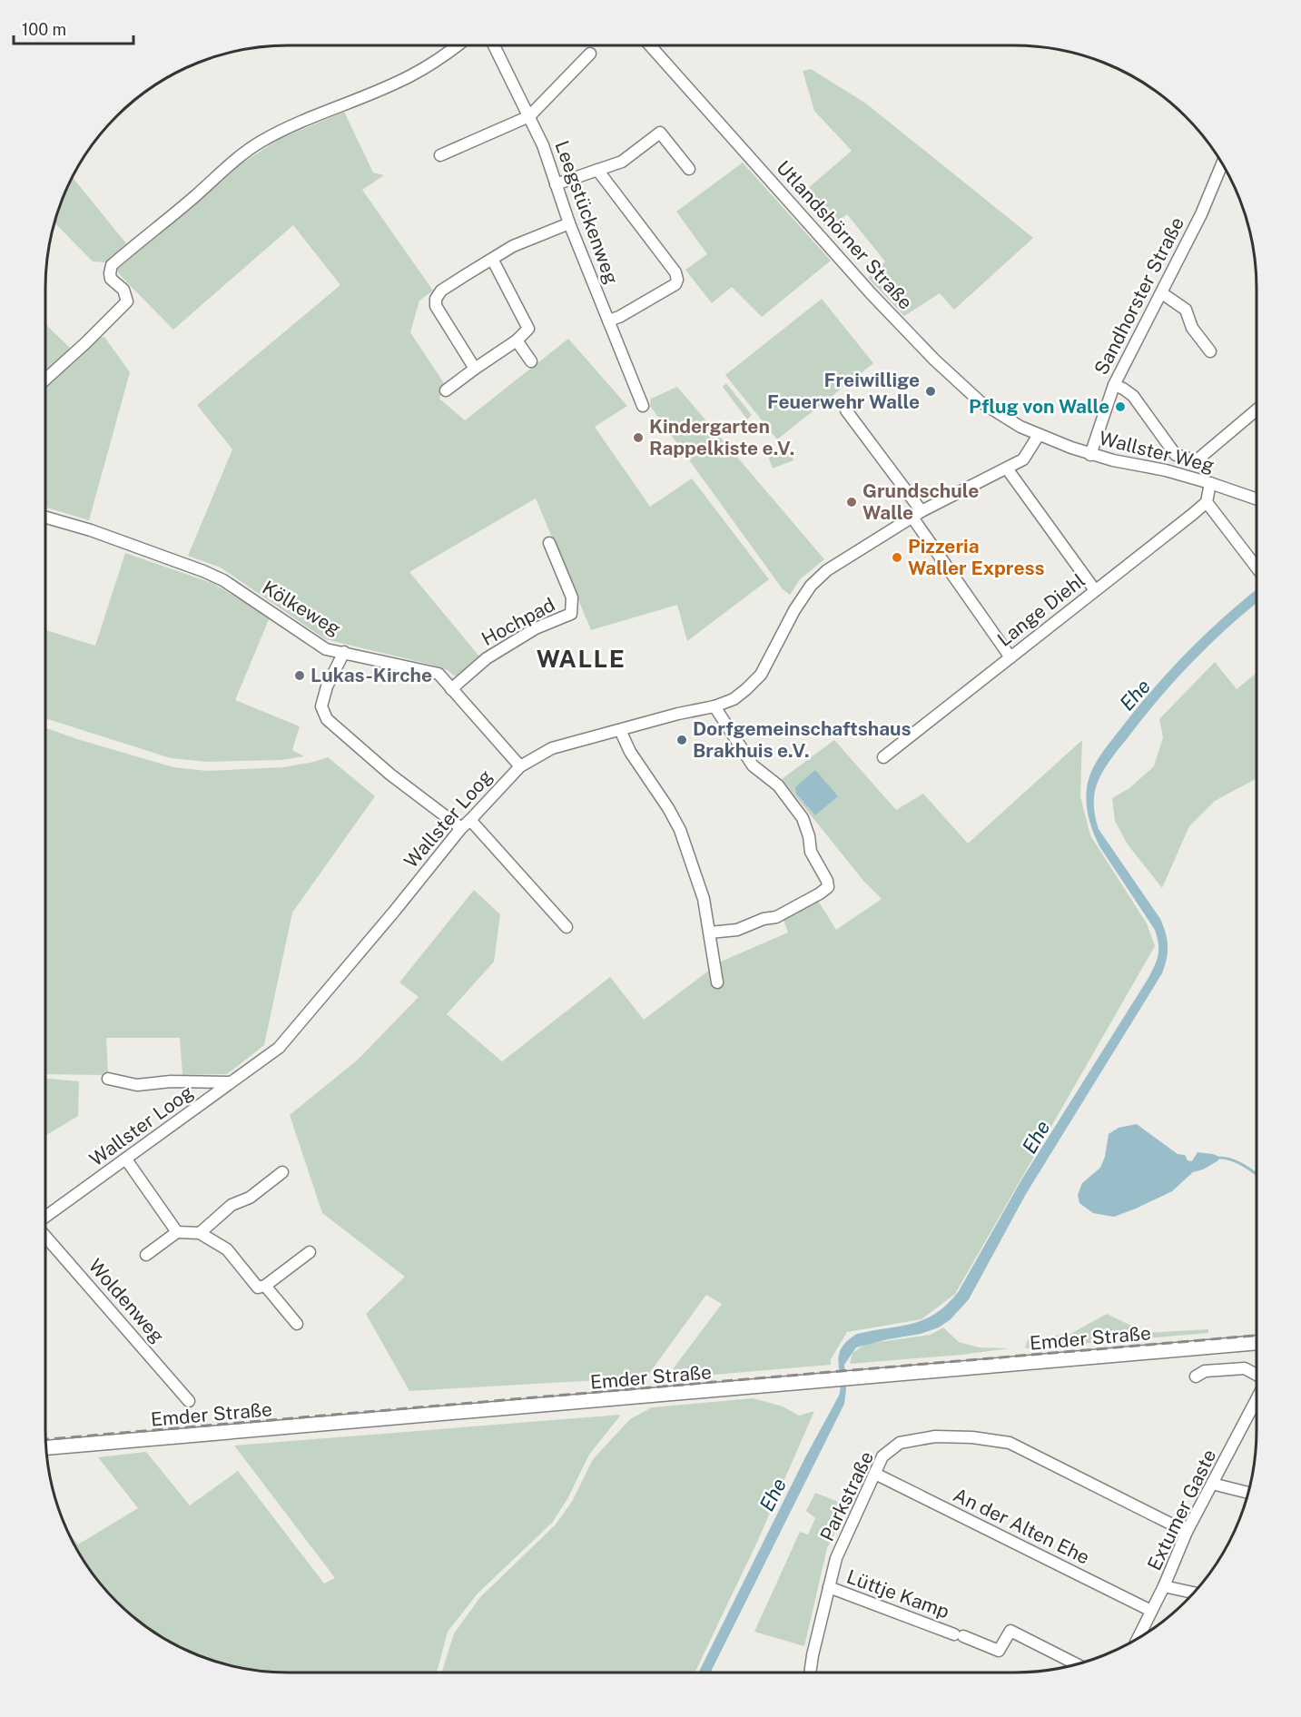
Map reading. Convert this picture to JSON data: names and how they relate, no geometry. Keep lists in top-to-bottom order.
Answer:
{
  "streets": {
    "main road": ["Emder Straße"],
    "street": [
      "Leegstückenweg",
      "Utlandshörner Straße",
      "Sandhorster Straße",
      "Wallster Weg",
      "Kölkeweg",
      "Lange Diehl",
      "Hochpad",
      "Wallster Loog",
      "Woldenweg",
      "Parkstraße",
      "Extumer Gaste",
      "An der Alten Ehe",
      "Lüttje Kamp"
    ]
  },
  "crossings": [
    ["Utlandshörner Straße", "Wallster Weg"],
    ["Utlandshörner Straße", "Wallster Loog"],
    ["Sandhorster Straße", "Wallster Weg"],
    ["Wallster Weg", "Wallster Loog"],
    ["Kölkeweg", "Hochpad"],
    ["Kölkeweg", "Wallster Loog"],
    ["Parkstraße", "Extumer Gaste"],
    ["Parkstraße", "An der Alten Ehe"],
    ["Parkstraße", "Lüttje Kamp"],
    ["Extumer Gaste", "An der Alten Ehe"]
  ],
  "districts": ["WALLE"],
  "water": ["Ehe"],
  "places": [
    "Freiwillige Feuerwehr Walle",
    "Pflug von Walle",
    "Kindergarten Rappelkiste e.V.",
    "Grundschule Walle",
    "Pizzeria Waller Express",
    "Lukas-Kirche",
    "Dorfgemeinschaftshaus Brakhuis e.V."
  ],
  "scale_bar": "100 m"
}
